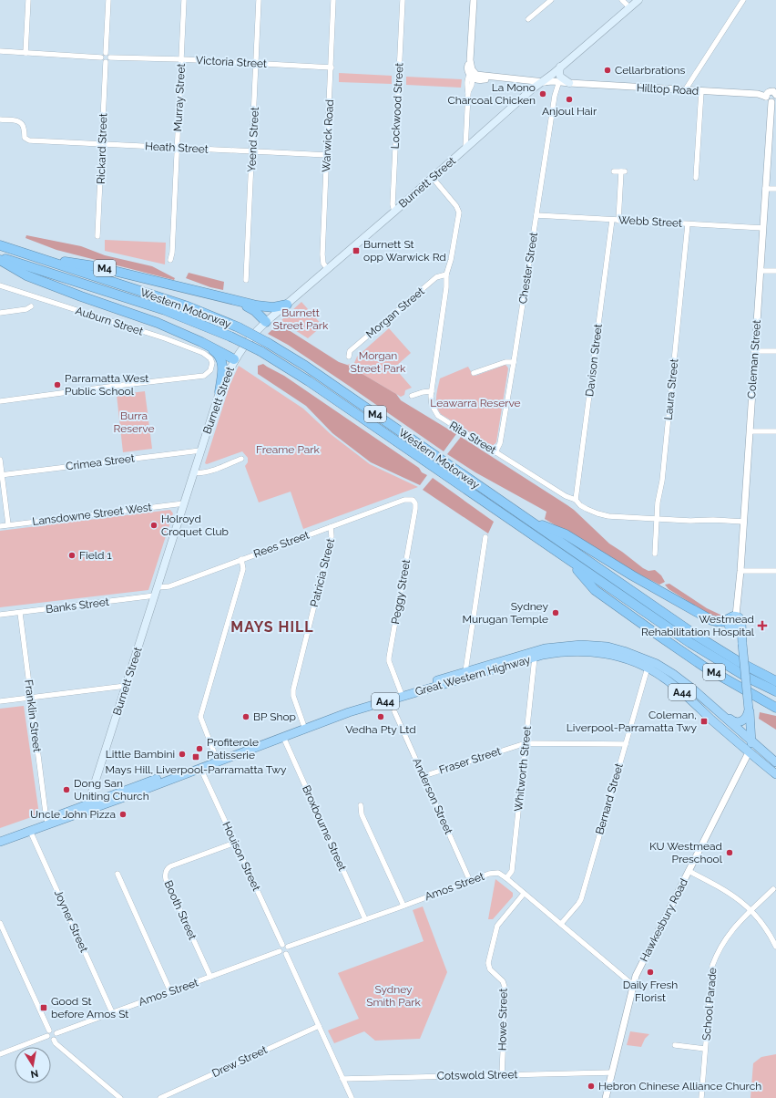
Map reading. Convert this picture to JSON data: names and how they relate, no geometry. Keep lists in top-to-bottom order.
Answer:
{
  "streets": {
    "highway": [
      "M4",
      "Western Motorway",
      "Coleman Street",
      "Great Western Highway",
      "A44"
    ],
    "main road": ["Burnett Street"],
    "street": [
      "Victoria Street",
      "Hilltop Road",
      "Murray Street",
      "Lockwood Street",
      "Warwick Road",
      "Yeend Street",
      "Heath Street",
      "Rickard Street",
      "Webb Street",
      "Chester Street",
      "Morgan Street",
      "Auburn Street",
      "Davison Street",
      "Laura Street",
      "Rita Street",
      "Crimea Street",
      "Lansdowne Street West",
      "Rees Street",
      "Patricia Street",
      "Peggy Street",
      "Banks Street",
      "Franklin Street",
      "Fraser Street",
      "Whitworth Street",
      "Anderson Street",
      "Bernard Street",
      "Broxbourne Street",
      "Houison Street",
      "Amos Street",
      "Booth Street",
      "Hawkesbury Road",
      "Joyner Street",
      "School Parade",
      "Howe Street",
      "Drew Street",
      "Cotswold Street"
    ]
  },
  "crossings": [
    ["Victoria Street", "Murray Street"],
    ["Victoria Street", "Warwick Road"],
    ["Victoria Street", "Yeend Street"],
    ["Victoria Street", "Rickard Street"],
    ["Hilltop Road", "Burnett Street"],
    ["Hilltop Road", "Chester Street"],
    ["Murray Street", "Heath Street"],
    ["Lockwood Street", "Burnett Street"],
    ["Warwick Road", "Heath Street"],
    ["Warwick Road", "Burnett Street"],
    ["Yeend Street", "Heath Street"],
    ["Heath Street", "Rickard Street"],
    ["Burnett Street", "M4"],
    ["Burnett Street", "Rita Street"],
    ["Burnett Street", "Crimea Street"],
    ["Burnett Street", "Lansdowne Street West"],
    ["Burnett Street", "Rees Street"],
    ["Burnett Street", "Banks Street"],
    ["Burnett Street", "Great Western Highway"],
    ["Webb Street", "Chester Street"],
    ["Webb Street", "Coleman Street"],
    ["Webb Street", "Davison Street"],
    ["Webb Street", "Laura Street"],
    ["M4", "Western Motorway"],
    ["M4", "Coleman Street"],
    ["Chester Street", "Rita Street"],
    ["Morgan Street", "Rita Street"],
    ["Coleman Street", "Rita Street"],
    ["Coleman Street", "Great Western Highway"],
    ["Coleman Street", "Hawkesbury Road"],
    ["Davison Street", "Rita Street"],
    ["Laura Street", "Rita Street"],
    ["Rees Street", "Patricia Street"],
    ["Rees Street", "Peggy Street"],
    ["Patricia Street", "Great Western Highway"],
    ["Peggy Street", "Great Western Highway"],
    ["Banks Street", "Franklin Street"],
    ["Great Western Highway", "Franklin Street"],
    ["Great Western Highway", "Whitworth Street"],
    ["Great Western Highway", "Bernard Street"],
    ["Great Western Highway", "Broxbourne Street"],
    ["Great Western Highway", "Houison Street"],
    ["Great Western Highway", "Hawkesbury Road"],
    ["Great Western Highway", "Joyner Street"],
    ["Fraser Street", "Whitworth Street"],
    ["Fraser Street", "Anderson Street"],
    ["Fraser Street", "Bernard Street"],
    ["Whitworth Street", "Amos Street"],
    ["Anderson Street", "Amos Street"],
    ["Bernard Street", "Amos Street"],
    ["Broxbourne Street", "Amos Street"],
    ["Houison Street", "Amos Street"],
    ["Houison Street", "Booth Street"],
    ["Amos Street", "Booth Street"],
    ["Amos Street", "Hawkesbury Road"],
    ["Amos Street", "Joyner Street"],
    ["Amos Street", "Howe Street"],
    ["Hawkesbury Road", "Cotswold Street"],
    ["Howe Street", "Cotswold Street"]
  ],
  "districts": ["MAYS HILL"],
  "parks": [
    "Burnett Street Park",
    "Morgan Street Park",
    "Leawarra Reserve",
    "Burra Reserve",
    "Freame Park",
    "Sydney Smith Park"
  ],
  "places": {
    "other": [
      "Cellarbrations",
      "La Mono Charcoal Chicken",
      "Anjoul Hair",
      "Parramatta West Public School",
      "Holroyd Croquet Club",
      "Field 1",
      "Sydney Murugan Temple",
      "BP Shop",
      "Vedha Pty Ltd",
      "Profiterole Patisserie",
      "Little Bambini",
      "Dong San Uniting Church",
      "Uncle John Pizza",
      "KU Westmead Preschool",
      "Daily Fresh Florist",
      "Hebron Chinese Alliance Church"
    ],
    "transit": [
      "Burnett St opp Warwick Rd",
      "Coleman, Liverpool-Parramatta Twy",
      "Mays Hill, Liverpool-Parramatta Twy",
      "Good St before Amos St"
    ],
    "health": ["Westmead Rehabilitation Hospital"]
  },
  "north": "bottom"
}
